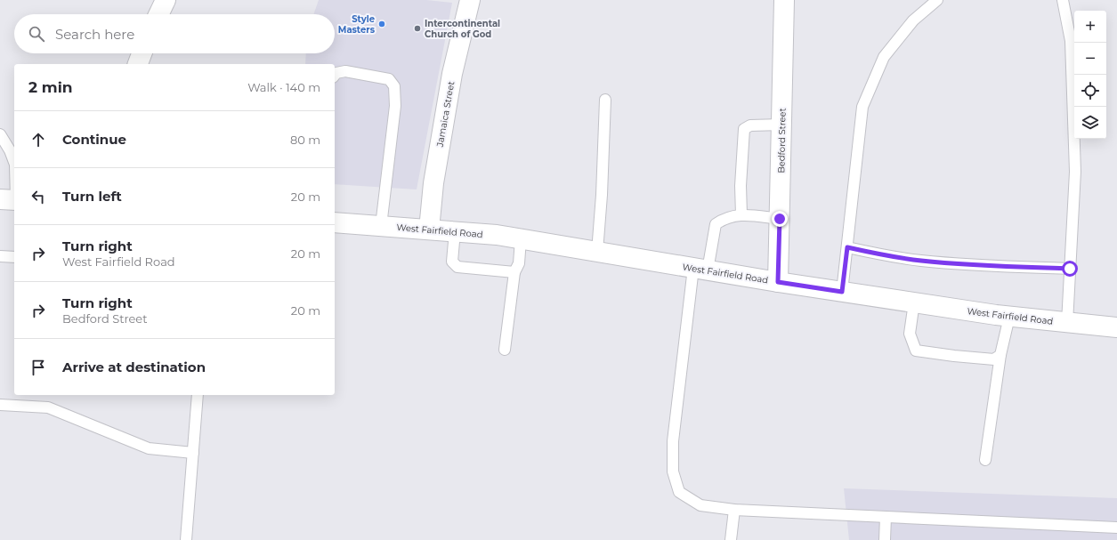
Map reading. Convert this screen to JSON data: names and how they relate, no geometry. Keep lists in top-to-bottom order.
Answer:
{
  "streets": {
    "main road": ["Jamaica Street", "Bedford Street", "West Fairfield Road"]
  },
  "crossings": [
    ["Jamaica Street", "West Fairfield Road"],
    ["Bedford Street", "West Fairfield Road"]
  ],
  "places": ["Style Masters", "Intercontinental Church of God"],
  "page": {
    "map_buttons": ["+", "−"],
    "search": "Search here",
    "heading": ["2 min", "Walk · 140 m"],
    "list": [
      ["Continue", "80 m"],
      ["Turn left", "20 m"],
      ["Turn right", "West Fairfield Road", "20 m"],
      ["Turn right", "Bedford Street", "20 m"],
      "Arrive at destination"
    ]
  }
}
